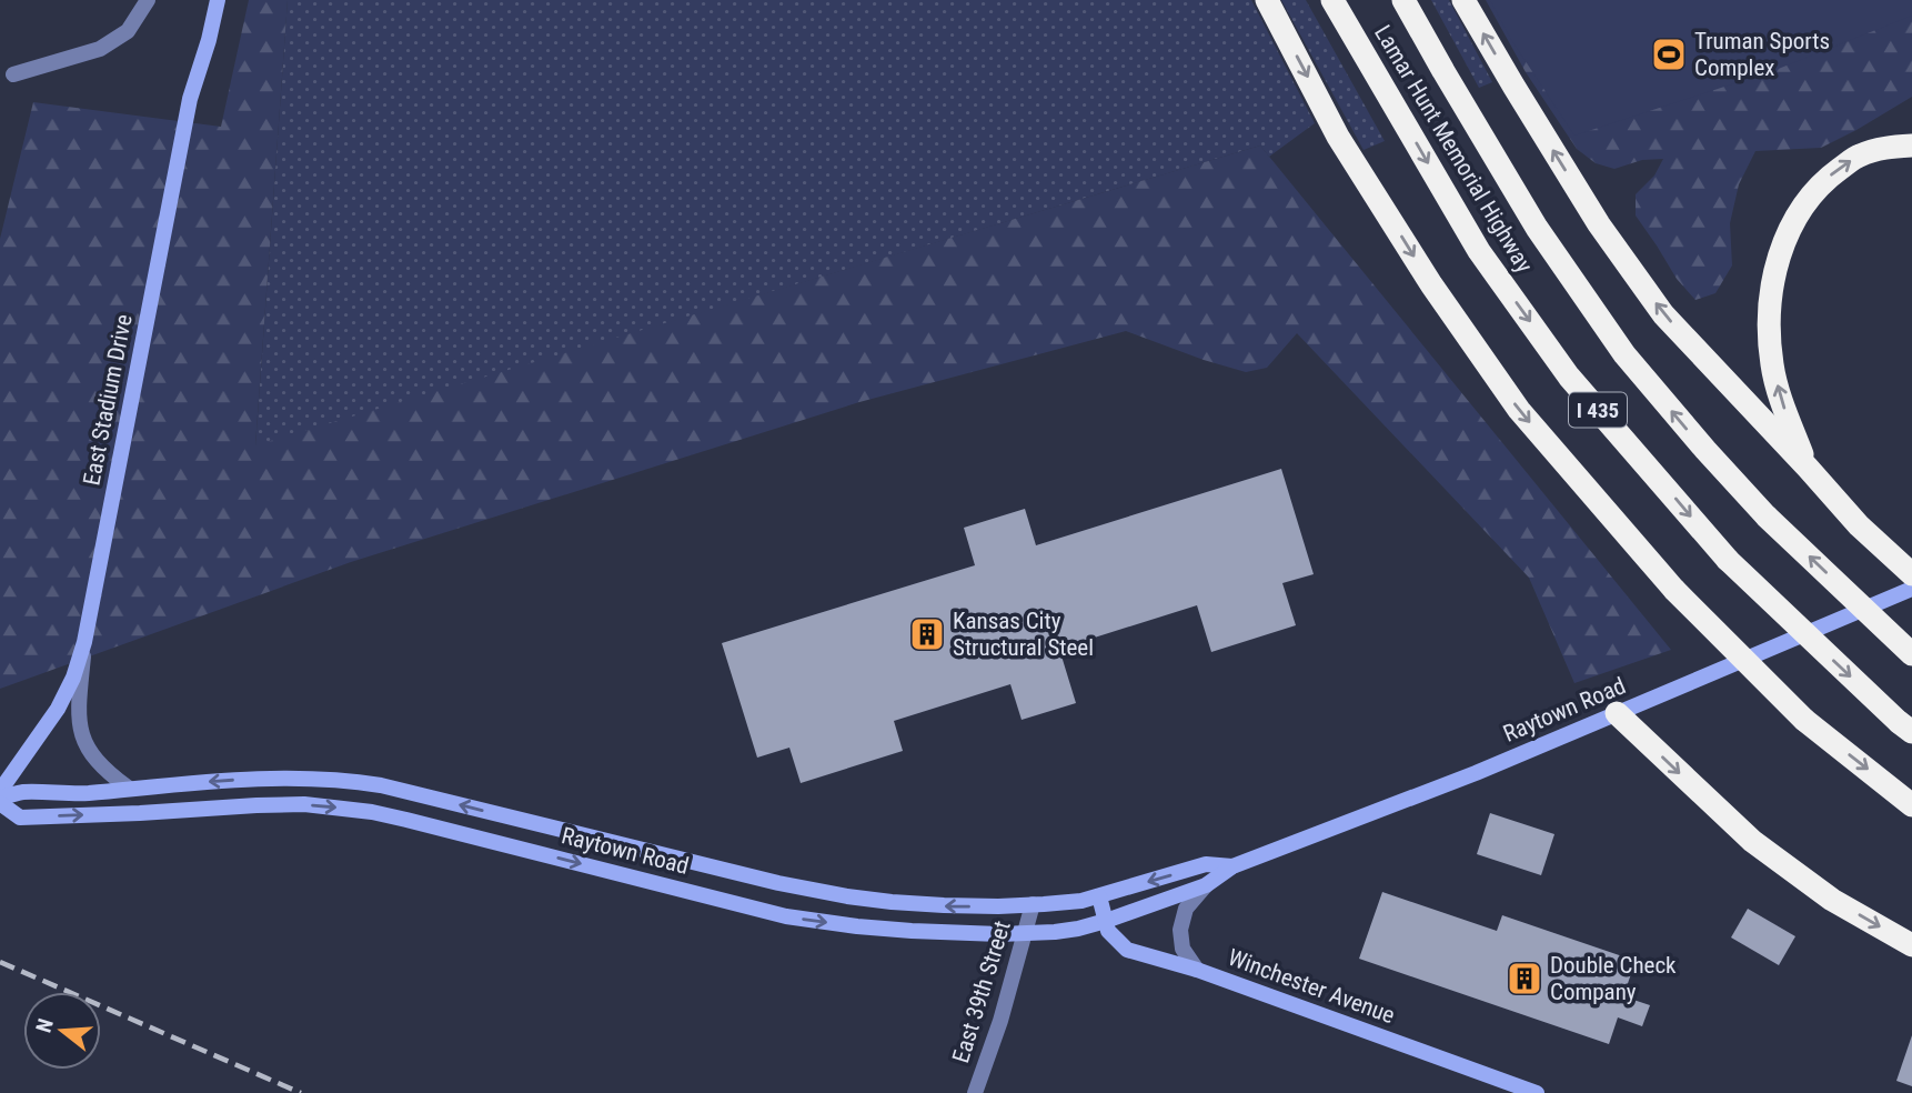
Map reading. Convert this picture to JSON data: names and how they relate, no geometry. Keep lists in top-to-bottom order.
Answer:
{
  "streets": {
    "highway": ["Lamar Hunt Memorial Highway", "I 435"],
    "main road": ["East Stadium Drive", "Raytown Road", "Winchester Avenue"],
    "street": ["East 39th Street"]
  },
  "crossings": [
    ["Raytown Road", "Winchester Avenue"],
    ["Raytown Road", "East 39th Street"]
  ],
  "places": {
    "sports": ["Truman Sports Complex"],
    "building": ["Kansas City Structural Steel", "Double Check Company"]
  },
  "north": "left"
}
